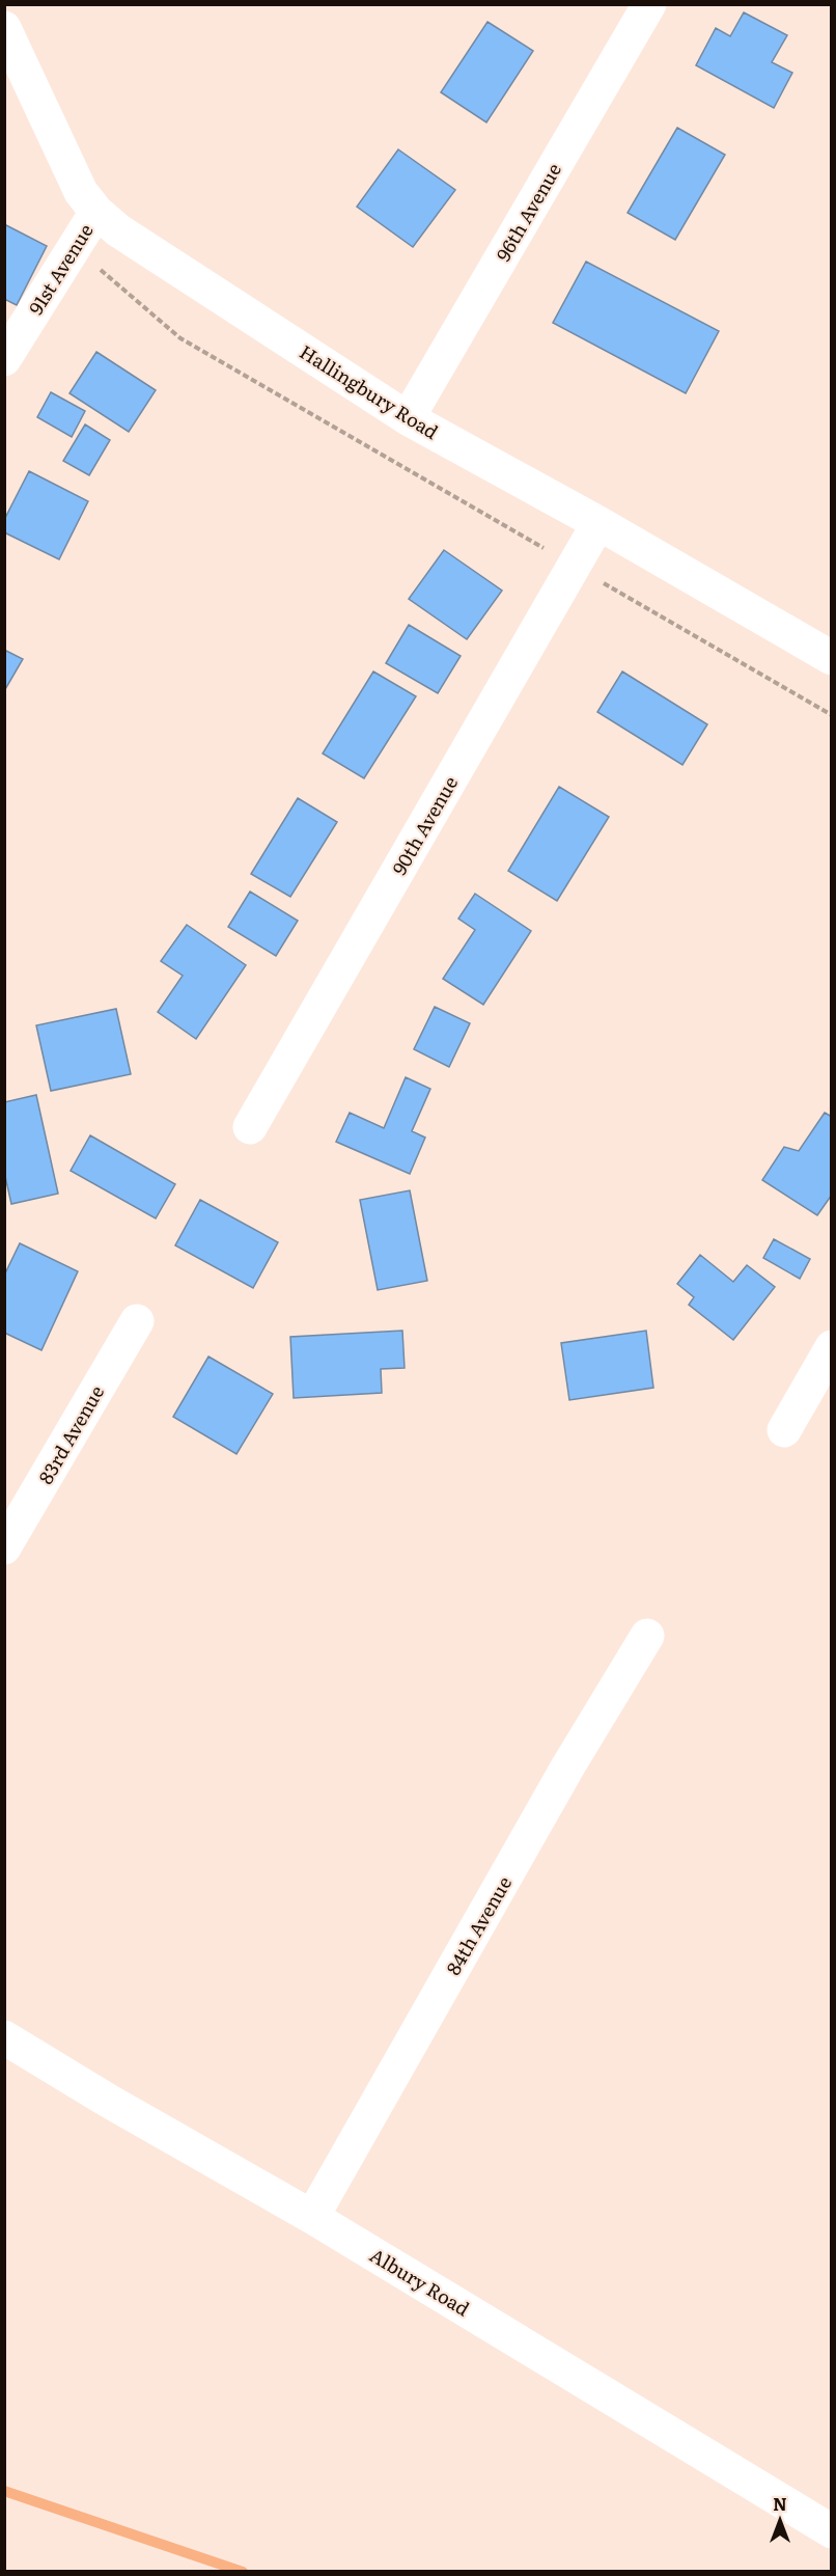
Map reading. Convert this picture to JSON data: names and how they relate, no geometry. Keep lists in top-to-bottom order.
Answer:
{
  "streets": {
    "street": [
      "96th Avenue",
      "91st Avenue",
      "Hallingbury Road",
      "90th Avenue",
      "83rd Avenue",
      "84th Avenue",
      "Albury Road"
    ]
  },
  "crossings": [
    ["96th Avenue", "Hallingbury Road"],
    ["91st Avenue", "Hallingbury Road"],
    ["Hallingbury Road", "90th Avenue"],
    ["84th Avenue", "Albury Road"]
  ],
  "north": "top"
}
